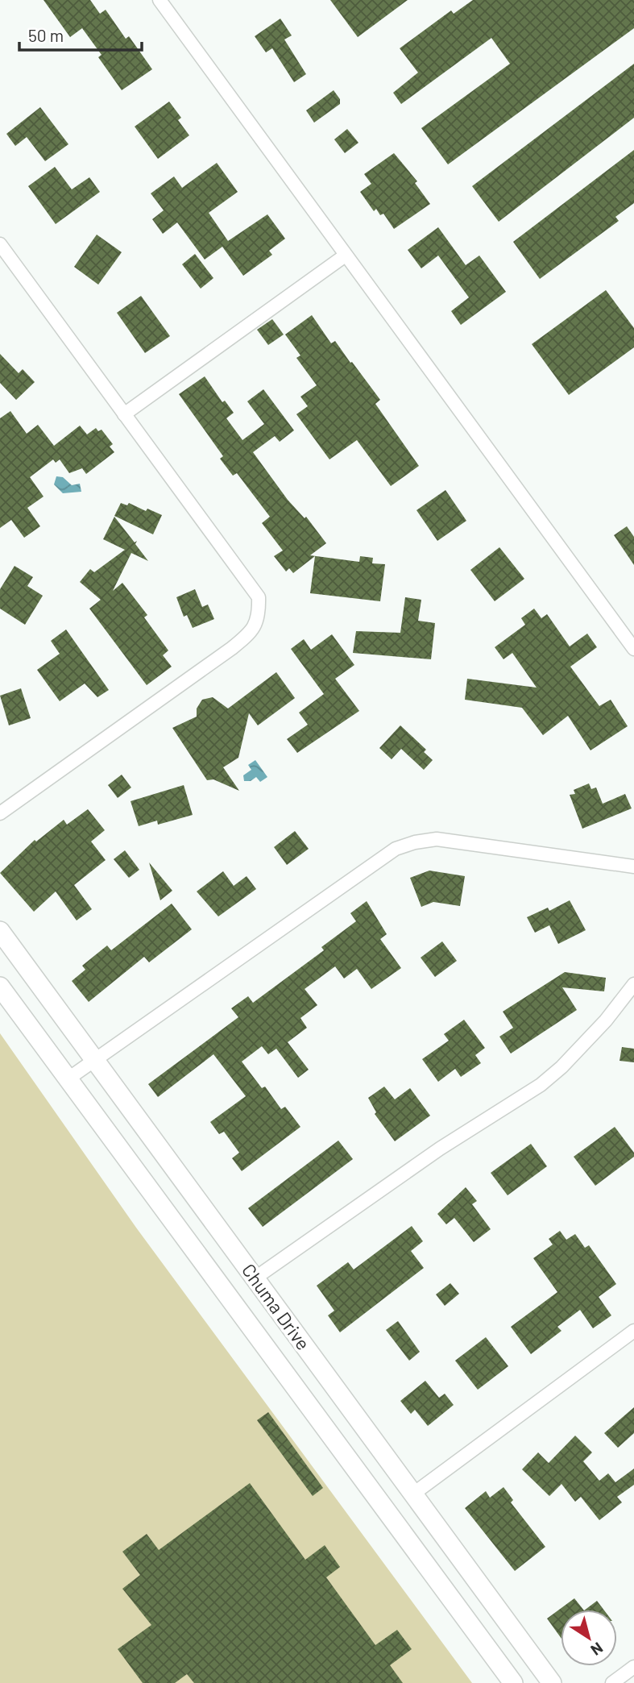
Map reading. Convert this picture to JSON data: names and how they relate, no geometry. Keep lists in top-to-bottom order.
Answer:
{
  "streets": {
    "main road": ["Chuma Drive"]
  },
  "scale_bar": "50 m",
  "north": "bottom right"
}
